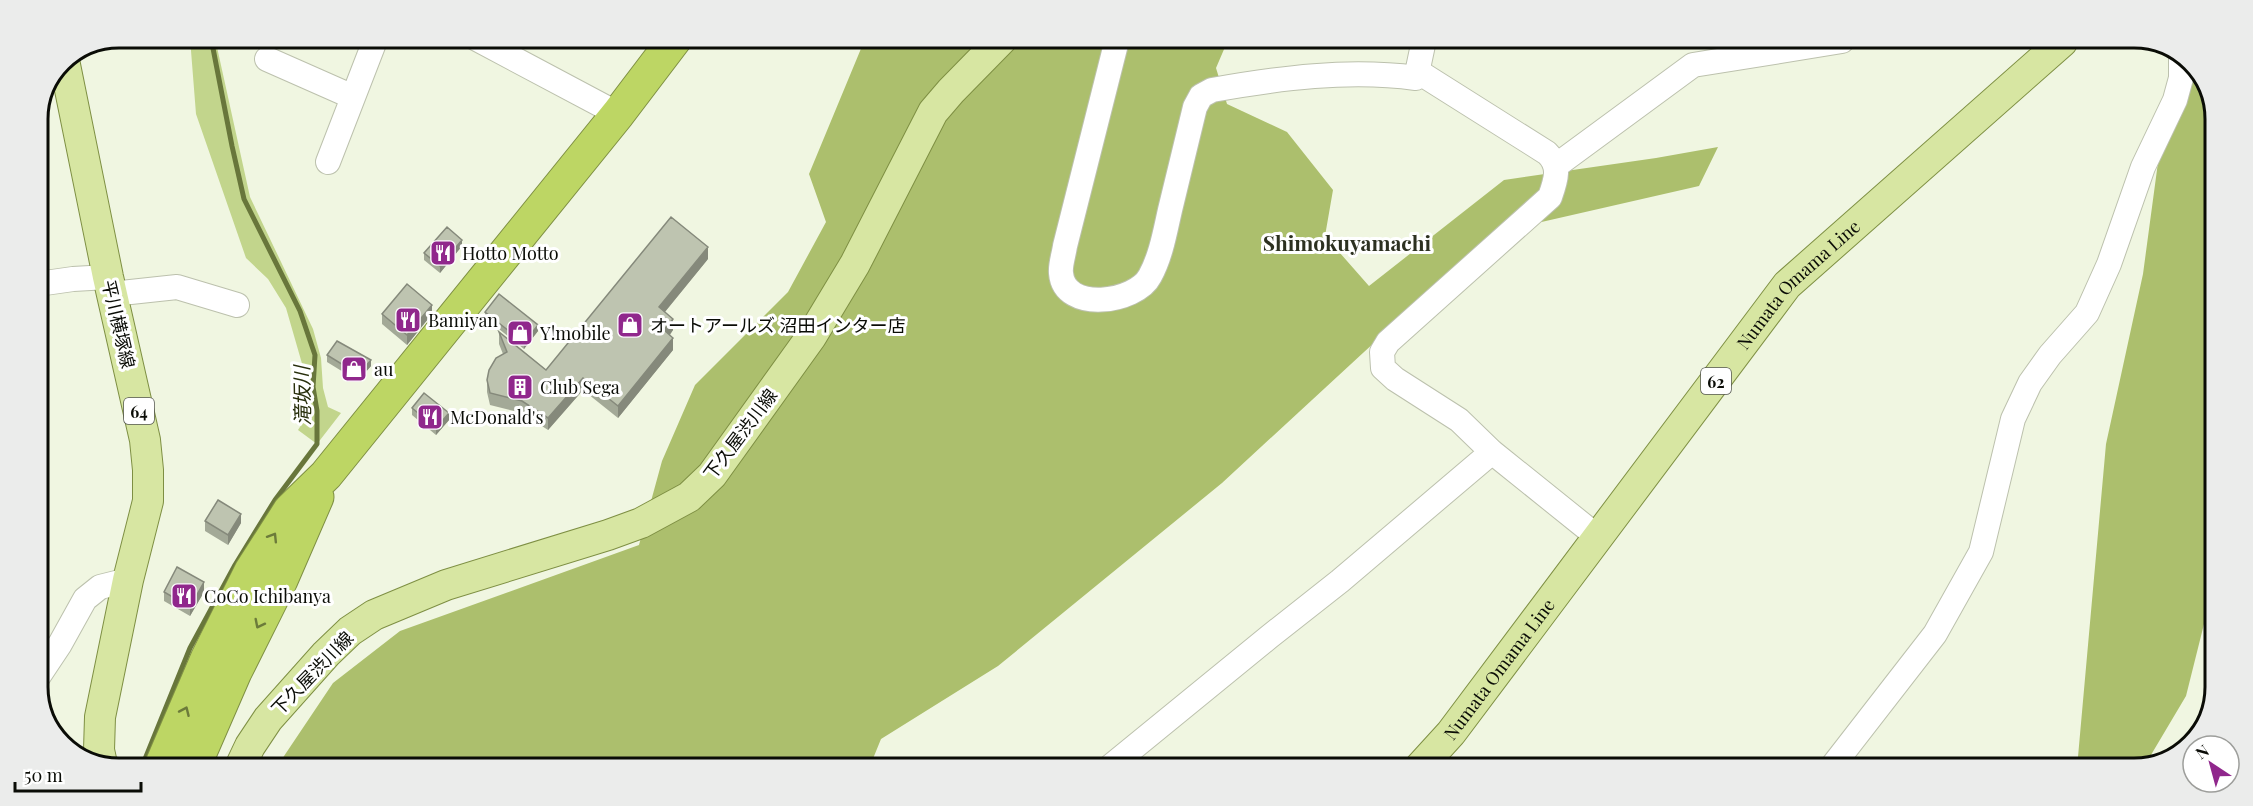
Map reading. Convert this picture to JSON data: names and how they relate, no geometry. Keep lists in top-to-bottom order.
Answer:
{
  "streets": {
    "main road": [
      "Numata Omama Line",
      "平川横塚線",
      "62",
      "64",
      "下久屋渋川線"
    ]
  },
  "districts": ["Shimokuyamachi"],
  "water": ["滝坂川"],
  "places": {
    "restaurant": [
      "Hotto Motto",
      "Bamiyan",
      "McDonald's",
      "CoCo Ichibanya"
    ],
    "shop": ["オートアールズ 沼田インター店", "Y!mobile", "au"],
    "building": ["Club Sega"]
  },
  "scale_bar": "50 m",
  "north": "top left"
}
